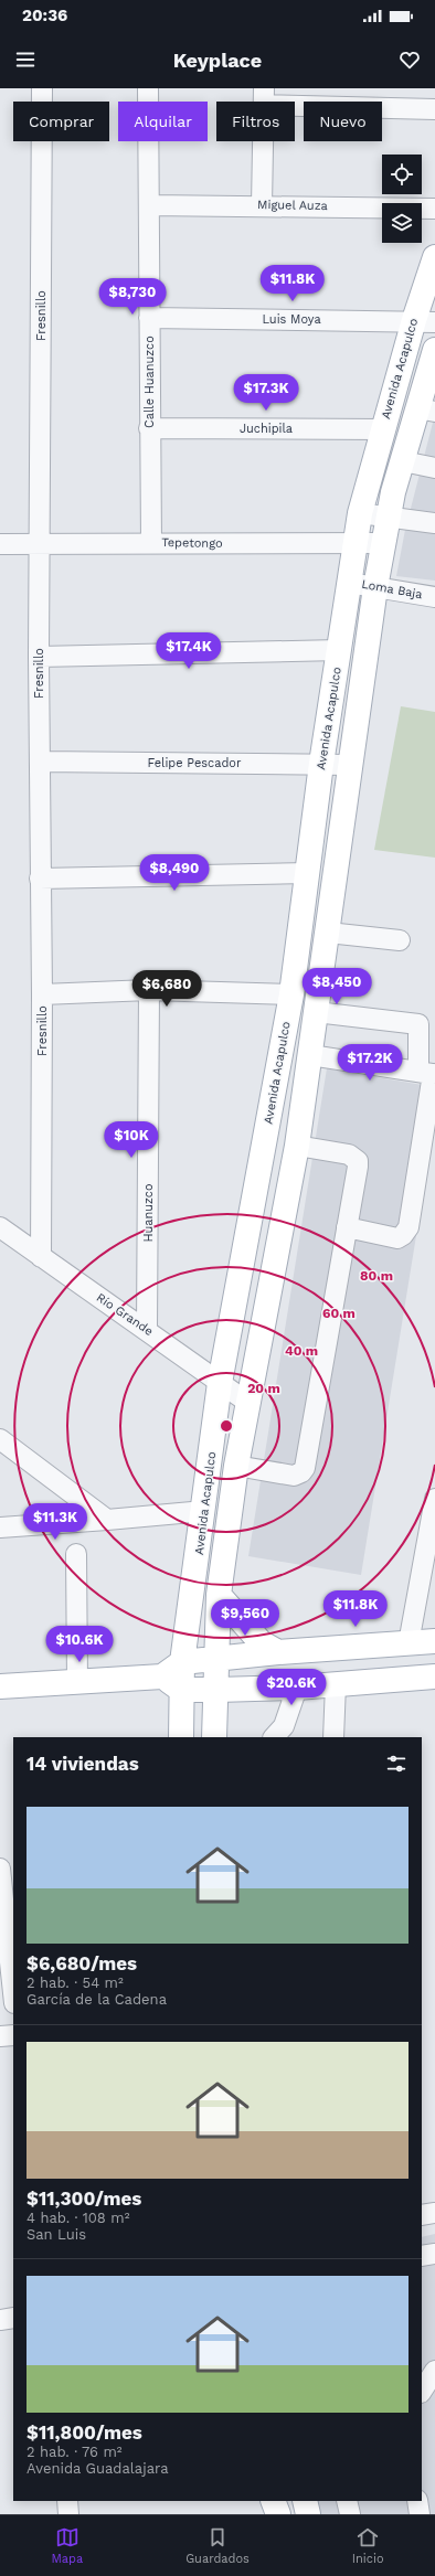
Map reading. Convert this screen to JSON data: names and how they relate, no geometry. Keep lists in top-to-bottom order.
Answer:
{
  "streets": {
    "main road": ["Avenida Acapulco"],
    "street": [
      "Miguel Auza",
      "Fresnillo",
      "Luis Moya",
      "Calle Huanuzco",
      "Juchipila",
      "Tepetongo",
      "Loma Baja",
      "Felipe Pescador",
      "Huanuzco",
      "Río Grande"
    ]
  },
  "crossings": [
    ["Miguel Auza", "Calle Huanuzco"],
    ["Fresnillo", "Tepetongo"],
    ["Fresnillo", "Felipe Pescador"],
    ["Fresnillo", "Río Grande"],
    ["Luis Moya", "Avenida Acapulco"],
    ["Luis Moya", "Calle Huanuzco"],
    ["Avenida Acapulco", "Juchipila"],
    ["Avenida Acapulco", "Tepetongo"],
    ["Avenida Acapulco", "Loma Baja"],
    ["Avenida Acapulco", "Felipe Pescador"],
    ["Avenida Acapulco", "Río Grande"],
    ["Calle Huanuzco", "Juchipila"],
    ["Calle Huanuzco", "Tepetongo"],
    ["Huanuzco", "Río Grande"]
  ],
  "page": {
    "status": "20:36",
    "header": "Keyplace",
    "chip": [
      "Comprar",
      "Alquilar",
      "Filtros",
      "Nuevo"
    ],
    "price": [
      "$11.8K",
      "$8,730",
      "$17.3K",
      "$17.4K",
      "$8,490",
      "$8,450",
      "$6,680",
      "$17.2K",
      "$10K",
      "$11.3K",
      "$11.8K",
      "$9,560",
      "$10.6K",
      "$20.6K"
    ],
    "heading": "14 viviendas",
    "list": [
      {
        "name": "$6,680/mes",
        "note": "2 hab. · 54 m² · García de la Cadena"
      },
      {
        "name": "$11,300/mes",
        "note": "4 hab. · 108 m² · San Luis"
      },
      {
        "name": "$11,800/mes",
        "note": "2 hab. · 76 m² · Avenida Guadalajara"
      }
    ],
    "tabs": ["Mapa", "Guardados", "Inicio"]
  },
  "rings": [
    "80 m",
    "60 m",
    "40 m",
    "20 m"
  ]
}
